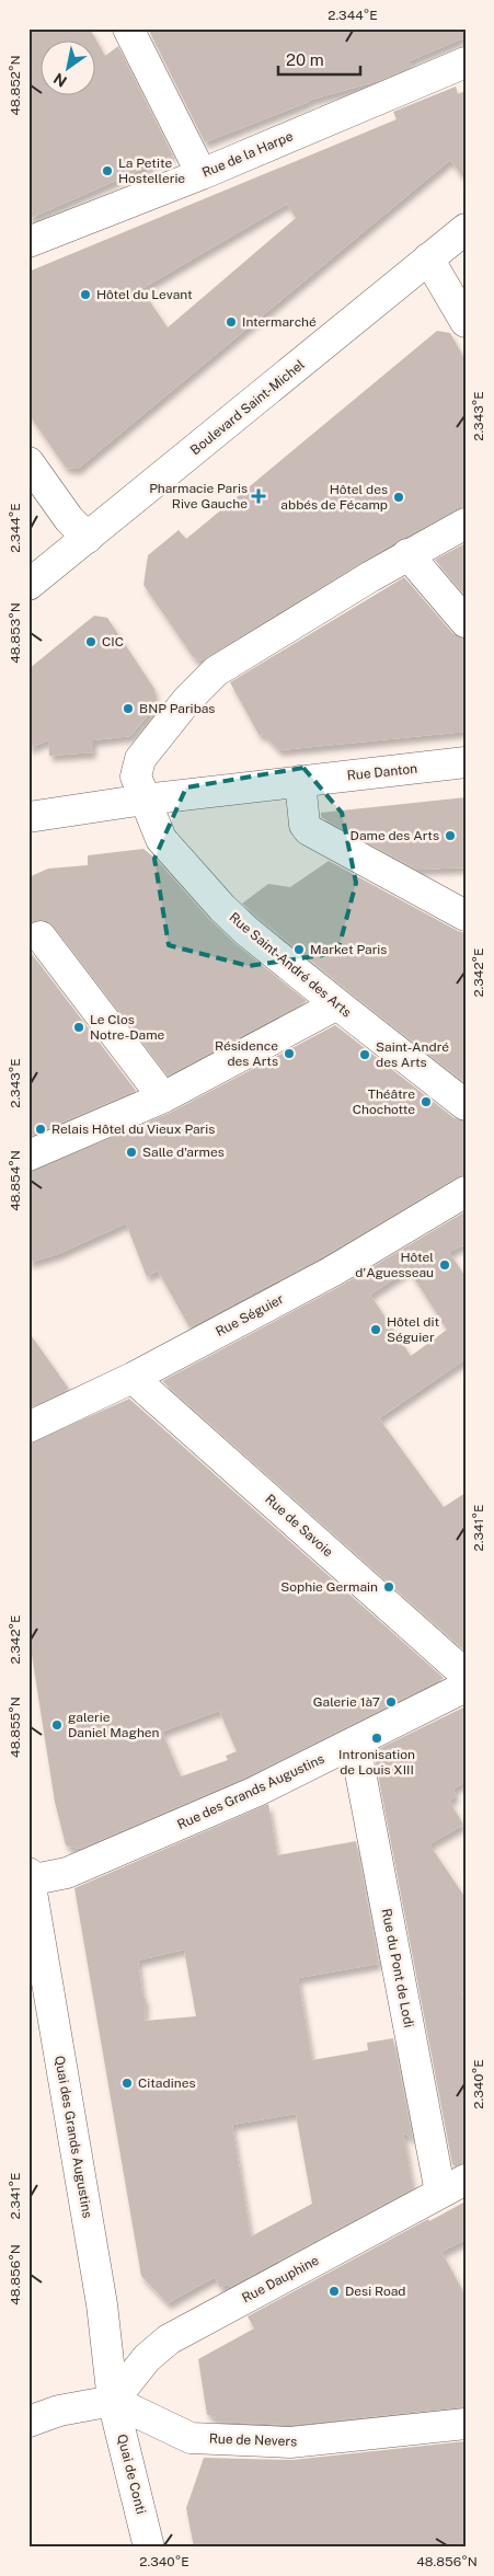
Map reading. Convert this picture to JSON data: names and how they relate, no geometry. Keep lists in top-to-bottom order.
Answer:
{
  "streets": {
    "street": [
      "Rue de la Harpe",
      "Boulevard Saint-Michel",
      "Rue Danton",
      "Rue Saint-André des Arts",
      "Rue Séguier",
      "Rue de Savoie",
      "Rue des Grands Augustins",
      "Rue du Pont de Lodi",
      "Quai des Grands Augustins",
      "Rue Dauphine",
      "Rue de Nevers",
      "Quai de Conti"
    ]
  },
  "crossings": [
    ["Rue Danton", "Rue Saint-André des Arts"],
    ["Rue Séguier", "Rue de Savoie"],
    ["Rue des Grands Augustins", "Rue du Pont de Lodi"],
    ["Rue des Grands Augustins", "Quai des Grands Augustins"],
    ["Rue du Pont de Lodi", "Rue Dauphine"],
    ["Quai des Grands Augustins", "Rue Dauphine"],
    ["Quai des Grands Augustins", "Rue de Nevers"],
    ["Quai des Grands Augustins", "Quai de Conti"],
    ["Rue Dauphine", "Rue de Nevers"],
    ["Rue Dauphine", "Quai de Conti"],
    ["Rue de Nevers", "Quai de Conti"]
  ],
  "places": {
    "other": [
      "La Petite Hostellerie",
      "Hôtel du Levant",
      "Intermarché",
      "Hôtel des abbés de Fécamp",
      "CIC",
      "BNP Paribas",
      "Dame des Arts",
      "Market Paris",
      "Le Clos Notre-Dame",
      "Résidence des Arts",
      "Saint-André des Arts",
      "Théâtre Chochotte",
      "Relais Hôtel du Vieux Paris",
      "Salle d'armes",
      "Hôtel d'Aguesseau",
      "Hôtel dit Séguier",
      "Sophie Germain",
      "Galerie 1à7",
      "galerie Daniel Maghen",
      "Intronisation de Louis XIII",
      "Citadines",
      "Desi Road"
    ],
    "health": ["Pharmacie Paris Rive Gauche"]
  },
  "scale_bar": "20 m",
  "north": "bottom left",
  "coordinates": [
    "2.344°E",
    "48.852°N",
    "2.343°E",
    "48.853°N",
    "2.342°E",
    "48.854°N",
    "2.341°E",
    "48.855°N",
    "2.340°E",
    "48.856°N"
  ]
}
